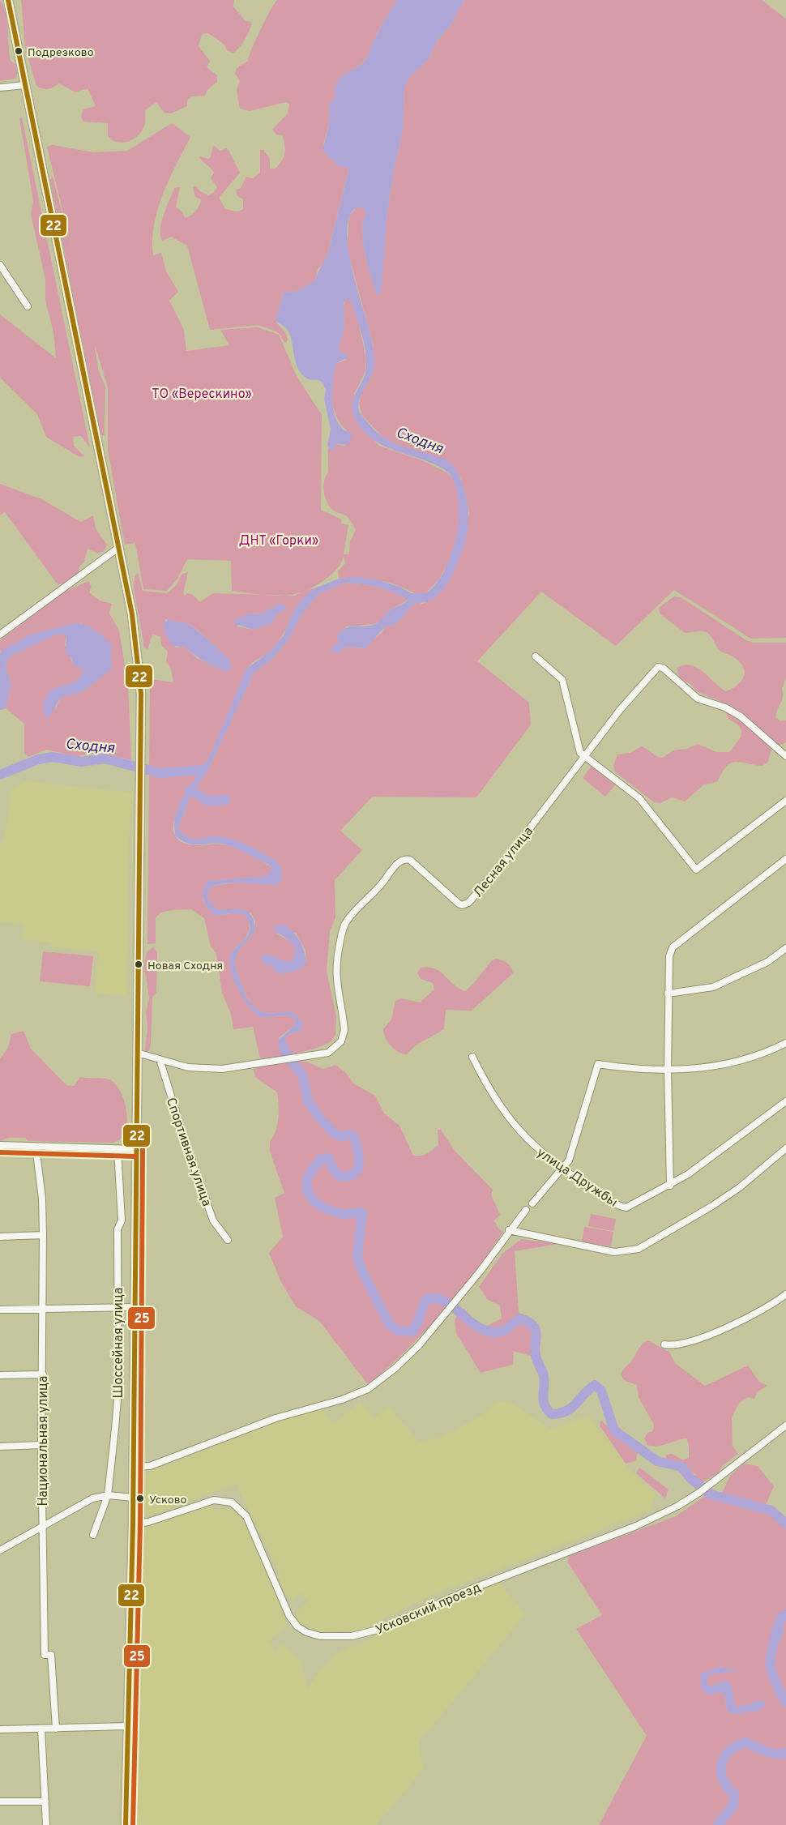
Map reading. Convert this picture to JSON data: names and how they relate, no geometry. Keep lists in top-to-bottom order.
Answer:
{
  "streets": {
    "street": [
      "Лесная улица",
      "Спортивная улица",
      "улица Дружбы",
      "Шоссейная улица",
      "Национальная улица",
      "Усковский проезд"
    ]
  },
  "crossings": [
    ["Лесная улица", "Спортивная улица"]
  ],
  "water": ["Сходня"],
  "parks": ["ТО «Верескино»", "ДНТ «Горки»"],
  "places": ["Подрезково", "Новая Сходня", "Усково"],
  "lines": ["transit line 22", "transit line 25"]
}
